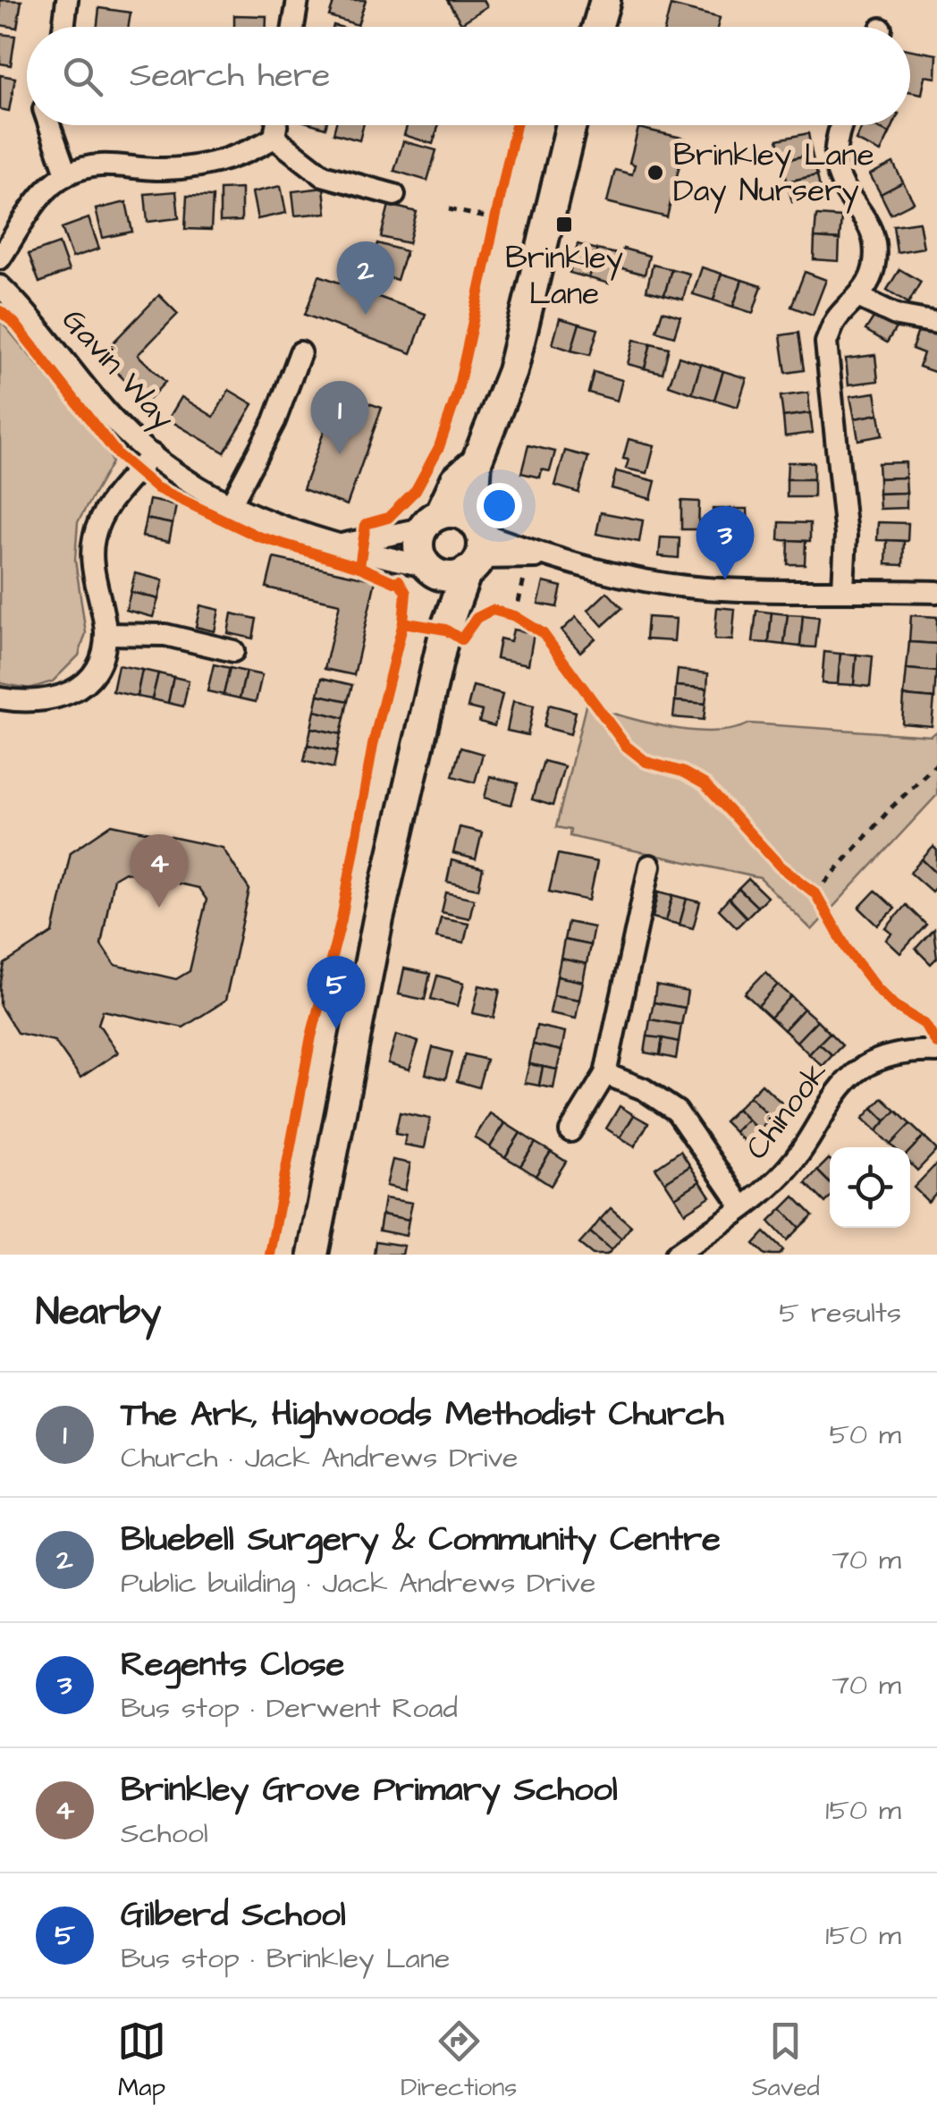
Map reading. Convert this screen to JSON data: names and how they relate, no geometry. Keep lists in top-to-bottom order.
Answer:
{
  "streets": {
    "street": ["Gavin Way", "Chinook"]
  },
  "places": {
    "other": ["Brinkley Lane Day Nursery"],
    "transit": ["Brinkley Lane"]
  },
  "page": {
    "search": "Search here",
    "pins": [
      "2",
      "1",
      "3",
      "4",
      "5"
    ],
    "heading": ["Nearby", "5 results"],
    "list": [
      {
        "mark": "1",
        "name": "The Ark, Highwoods Methodist Church",
        "note": "Church · Jack Andrews Drive",
        "value": "50 m"
      },
      {
        "mark": "2",
        "name": "Bluebell Surgery & Community Centre",
        "note": "Public building · Jack Andrews Drive",
        "value": "70 m"
      },
      {
        "mark": "3",
        "name": "Regents Close",
        "note": "Bus stop · Derwent Road",
        "value": "70 m"
      },
      {
        "mark": "4",
        "name": "Brinkley Grove Primary School",
        "note": "School",
        "value": "150 m"
      },
      {
        "mark": "5",
        "name": "Gilberd School",
        "note": "Bus stop · Brinkley Lane",
        "value": "150 m"
      }
    ],
    "nav": ["Map", "Directions", "Saved"]
  }
}
